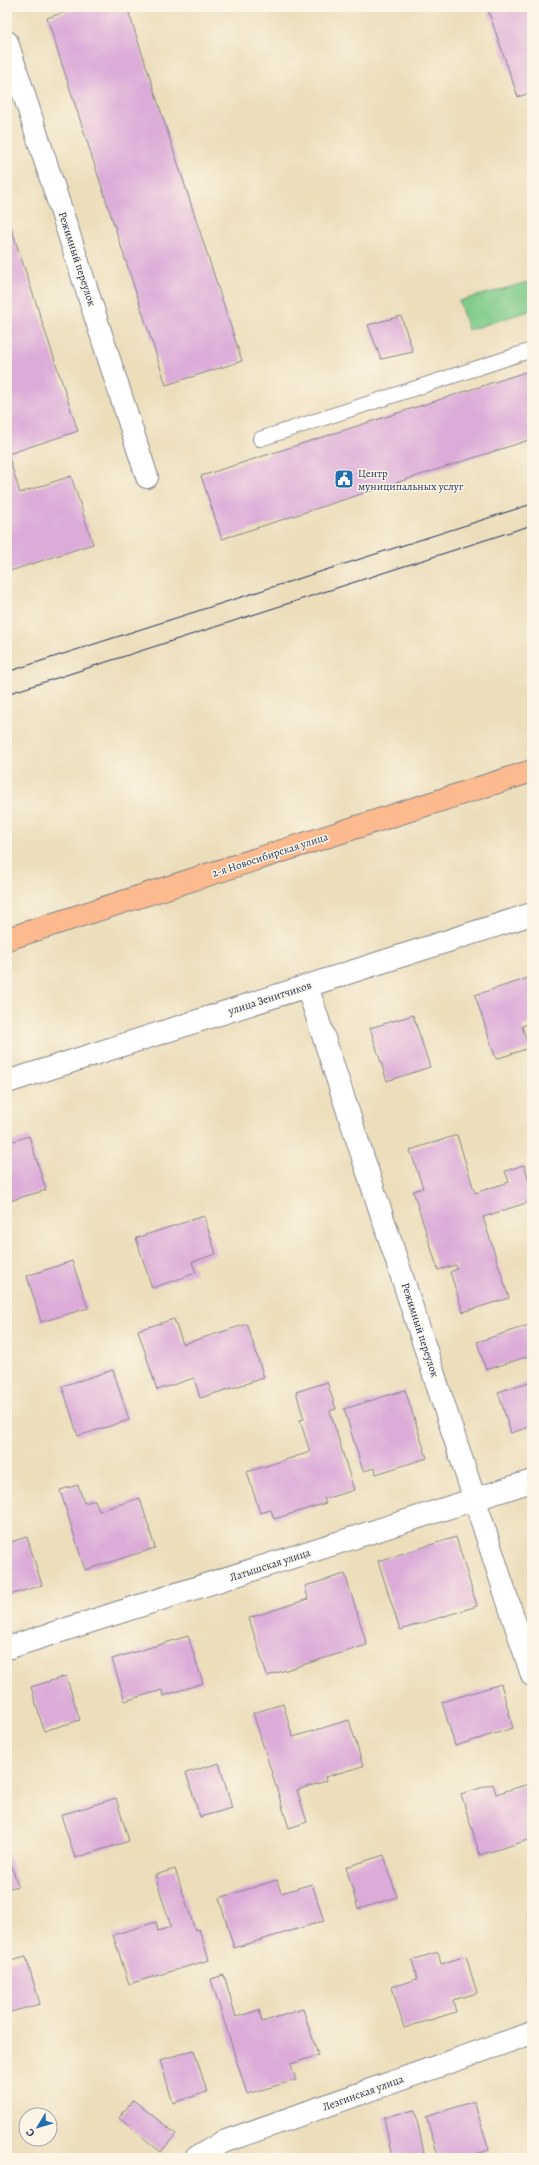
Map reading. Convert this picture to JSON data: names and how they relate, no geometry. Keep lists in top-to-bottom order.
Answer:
{
  "streets": {
    "main road": ["2-я Новосибирская улица"],
    "street": [
      "Режимный переулок",
      "улица Зенитчиков",
      "Латышская улица",
      "Лезгинская улица"
    ]
  },
  "crossings": [
    ["Режимный переулок", "улица Зенитчиков"],
    ["Режимный переулок", "Латышская улица"]
  ],
  "places": {
    "public building": ["Центр муниципальных услуг"]
  },
  "north": "bottom left"
}
